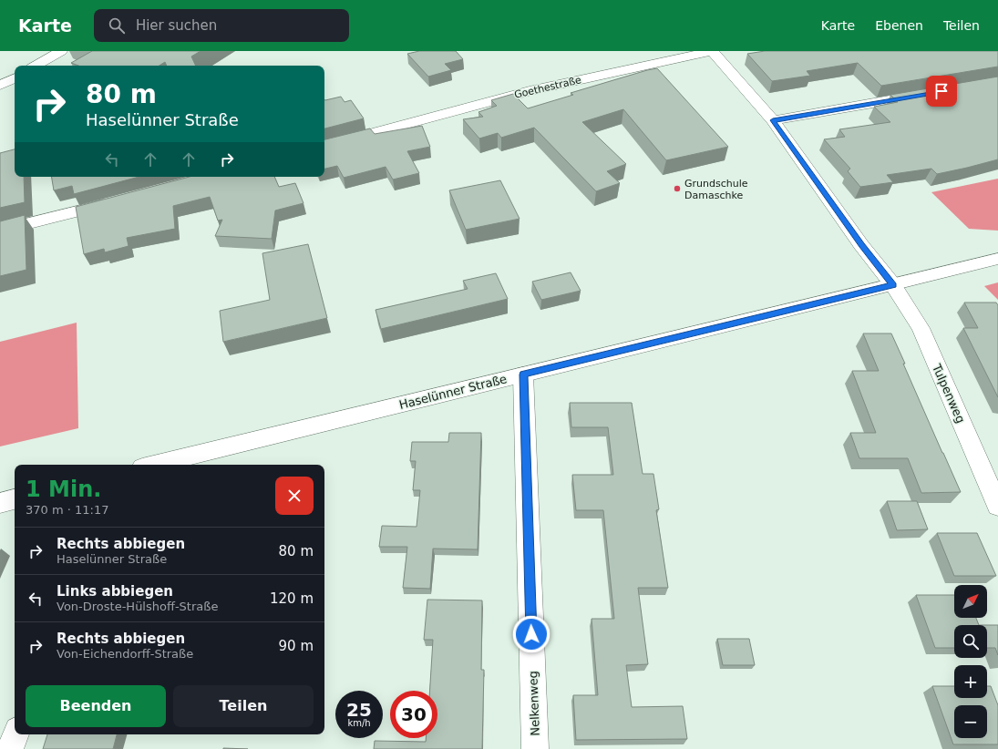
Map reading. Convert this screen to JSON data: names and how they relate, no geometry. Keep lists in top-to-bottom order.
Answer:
{
  "streets": {
    "street": [
      "Goethestraße",
      "Haselünner Straße",
      "Tulpenweg",
      "Nelkenweg"
    ]
  },
  "crossings": [
    ["Goethestraße", "Tulpenweg"],
    ["Haselünner Straße", "Tulpenweg"],
    ["Haselünner Straße", "Nelkenweg"]
  ],
  "places": ["Grundschule Damaschke"],
  "north": "top right",
  "page": {
    "header": "Karte",
    "search": "Hier suchen",
    "nav": ["Karte", "Ebenen", "Teilen"],
    "turn": ["80 m", "Haselünner Straße"],
    "heading": ["1 Min.", "370 m · 11:17"],
    "list": [
      {
        "name": "Rechts abbiegen",
        "note": "Haselünner Straße",
        "value": "80 m"
      },
      {
        "name": "Links abbiegen",
        "note": "Von-Droste-Hülshoff-Straße",
        "value": "120 m"
      },
      {
        "name": "Rechts abbiegen",
        "note": "Von-Eichendorff-Straße",
        "value": "90 m"
      }
    ],
    "map_buttons": ["+", "−"],
    "buttons": ["Beenden", "Teilen"],
    "speed": "25 km/h",
    "limit": "30"
  }
}
